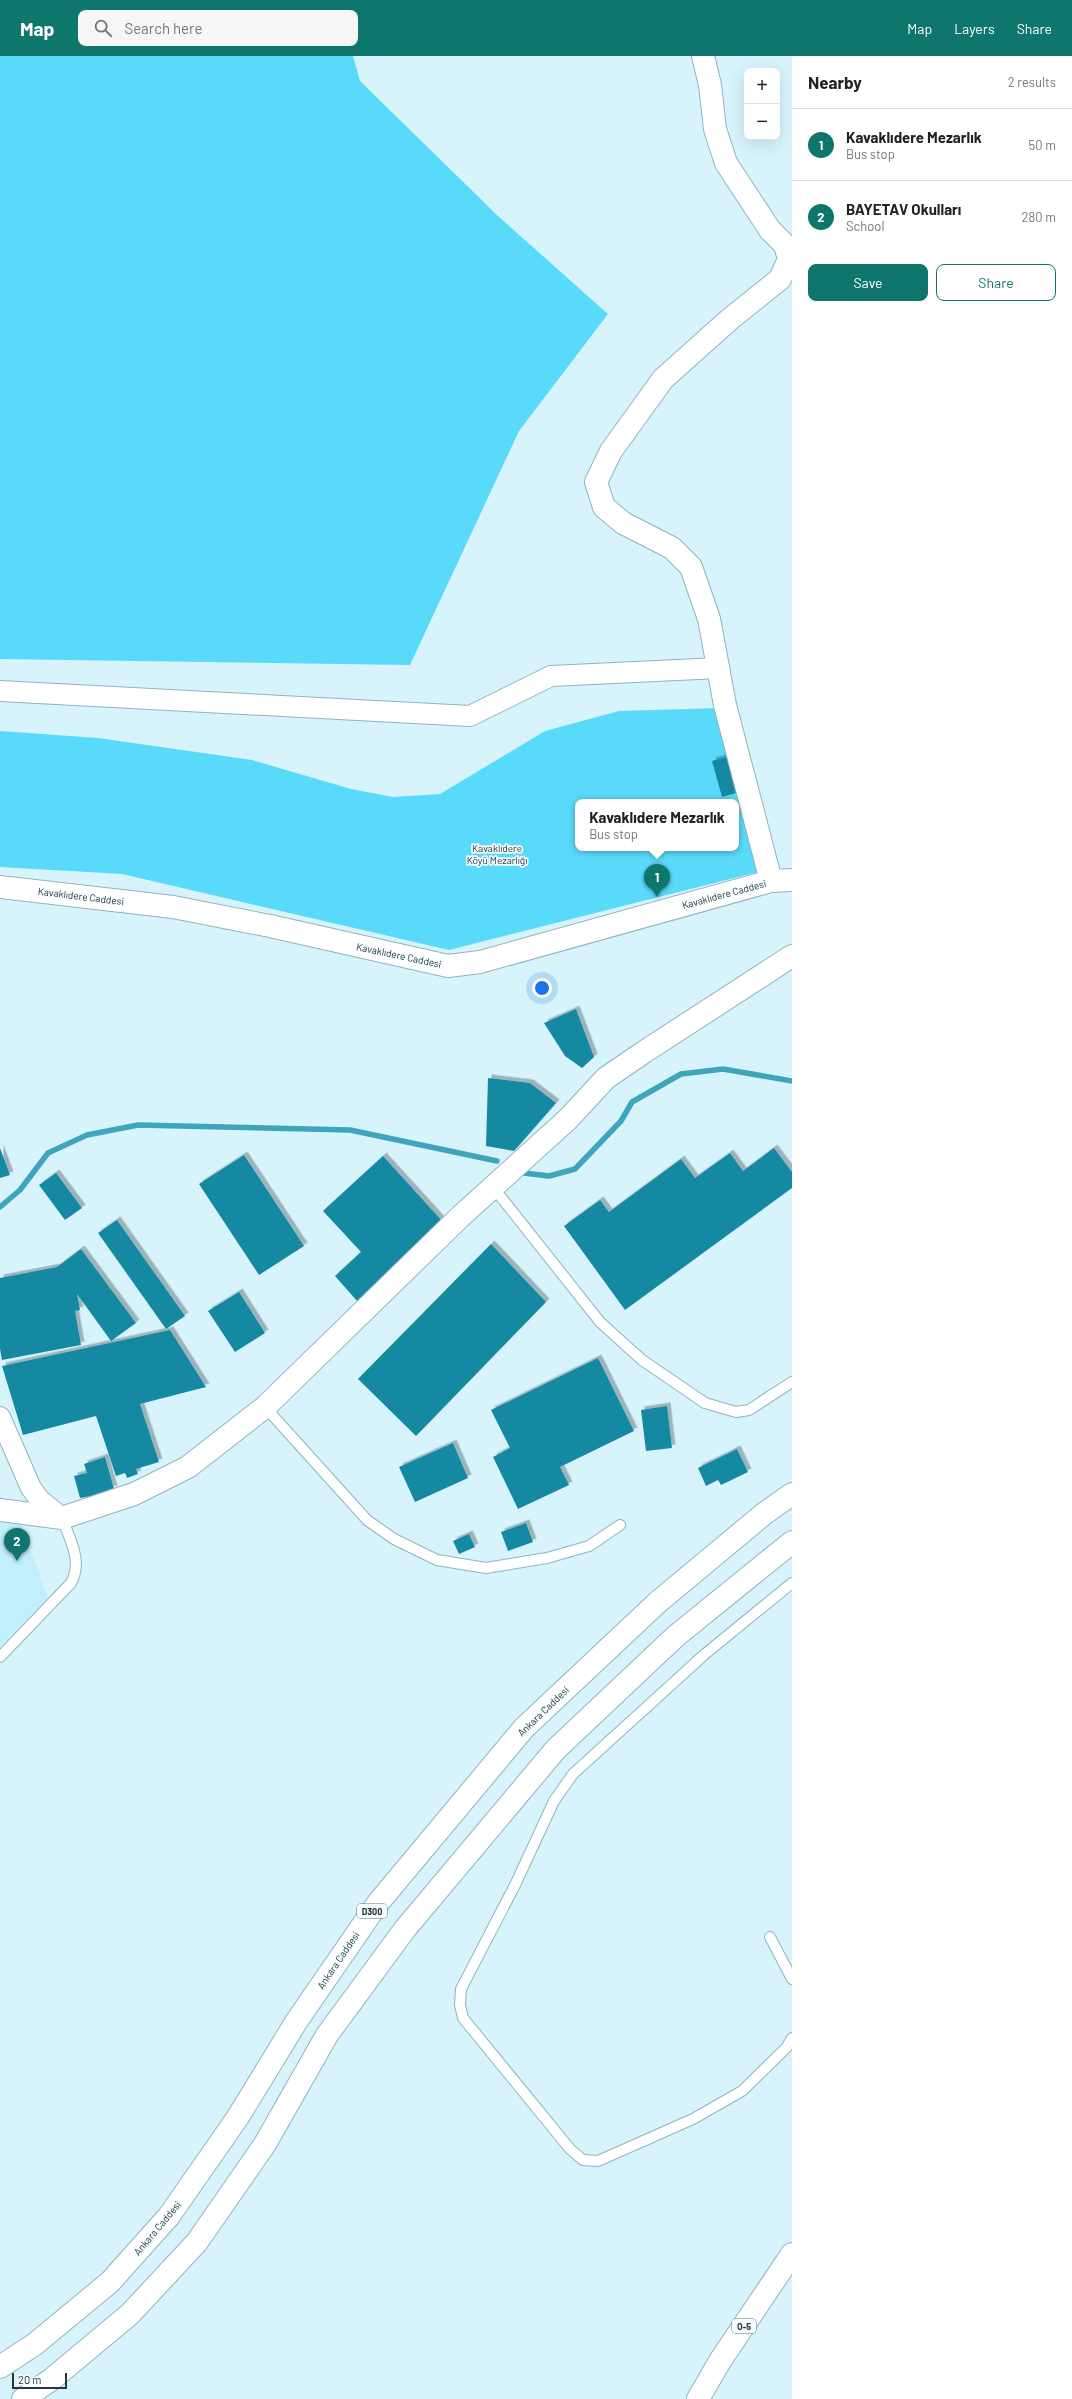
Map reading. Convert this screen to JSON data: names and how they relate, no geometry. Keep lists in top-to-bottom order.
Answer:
{
  "streets": {
    "main road": [
      "Kavaklıdere Caddesi",
      "Ankara Caddesi",
      "D300",
      "O-5"
    ]
  },
  "parks": ["Kavaklıdere Köyü Mezarlığı"],
  "scale_bar": "20 m",
  "page": {
    "header": "Map",
    "search": "Search here",
    "nav": ["Map", "Layers", "Share"],
    "heading": ["Nearby", "2 results"],
    "map_buttons": ["+", "−"],
    "list": [
      {
        "mark": "1",
        "name": "Kavaklıdere Mezarlık",
        "note": "Bus stop",
        "value": "50 m"
      },
      {
        "mark": "2",
        "name": "BAYETAV Okulları",
        "note": "School",
        "value": "280 m"
      }
    ],
    "buttons": ["Save", "Share"],
    "popup": ["Kavaklıdere Mezarlık", "Bus stop"],
    "pins": ["1", "2"],
    "scale": "20 m"
  }
}
